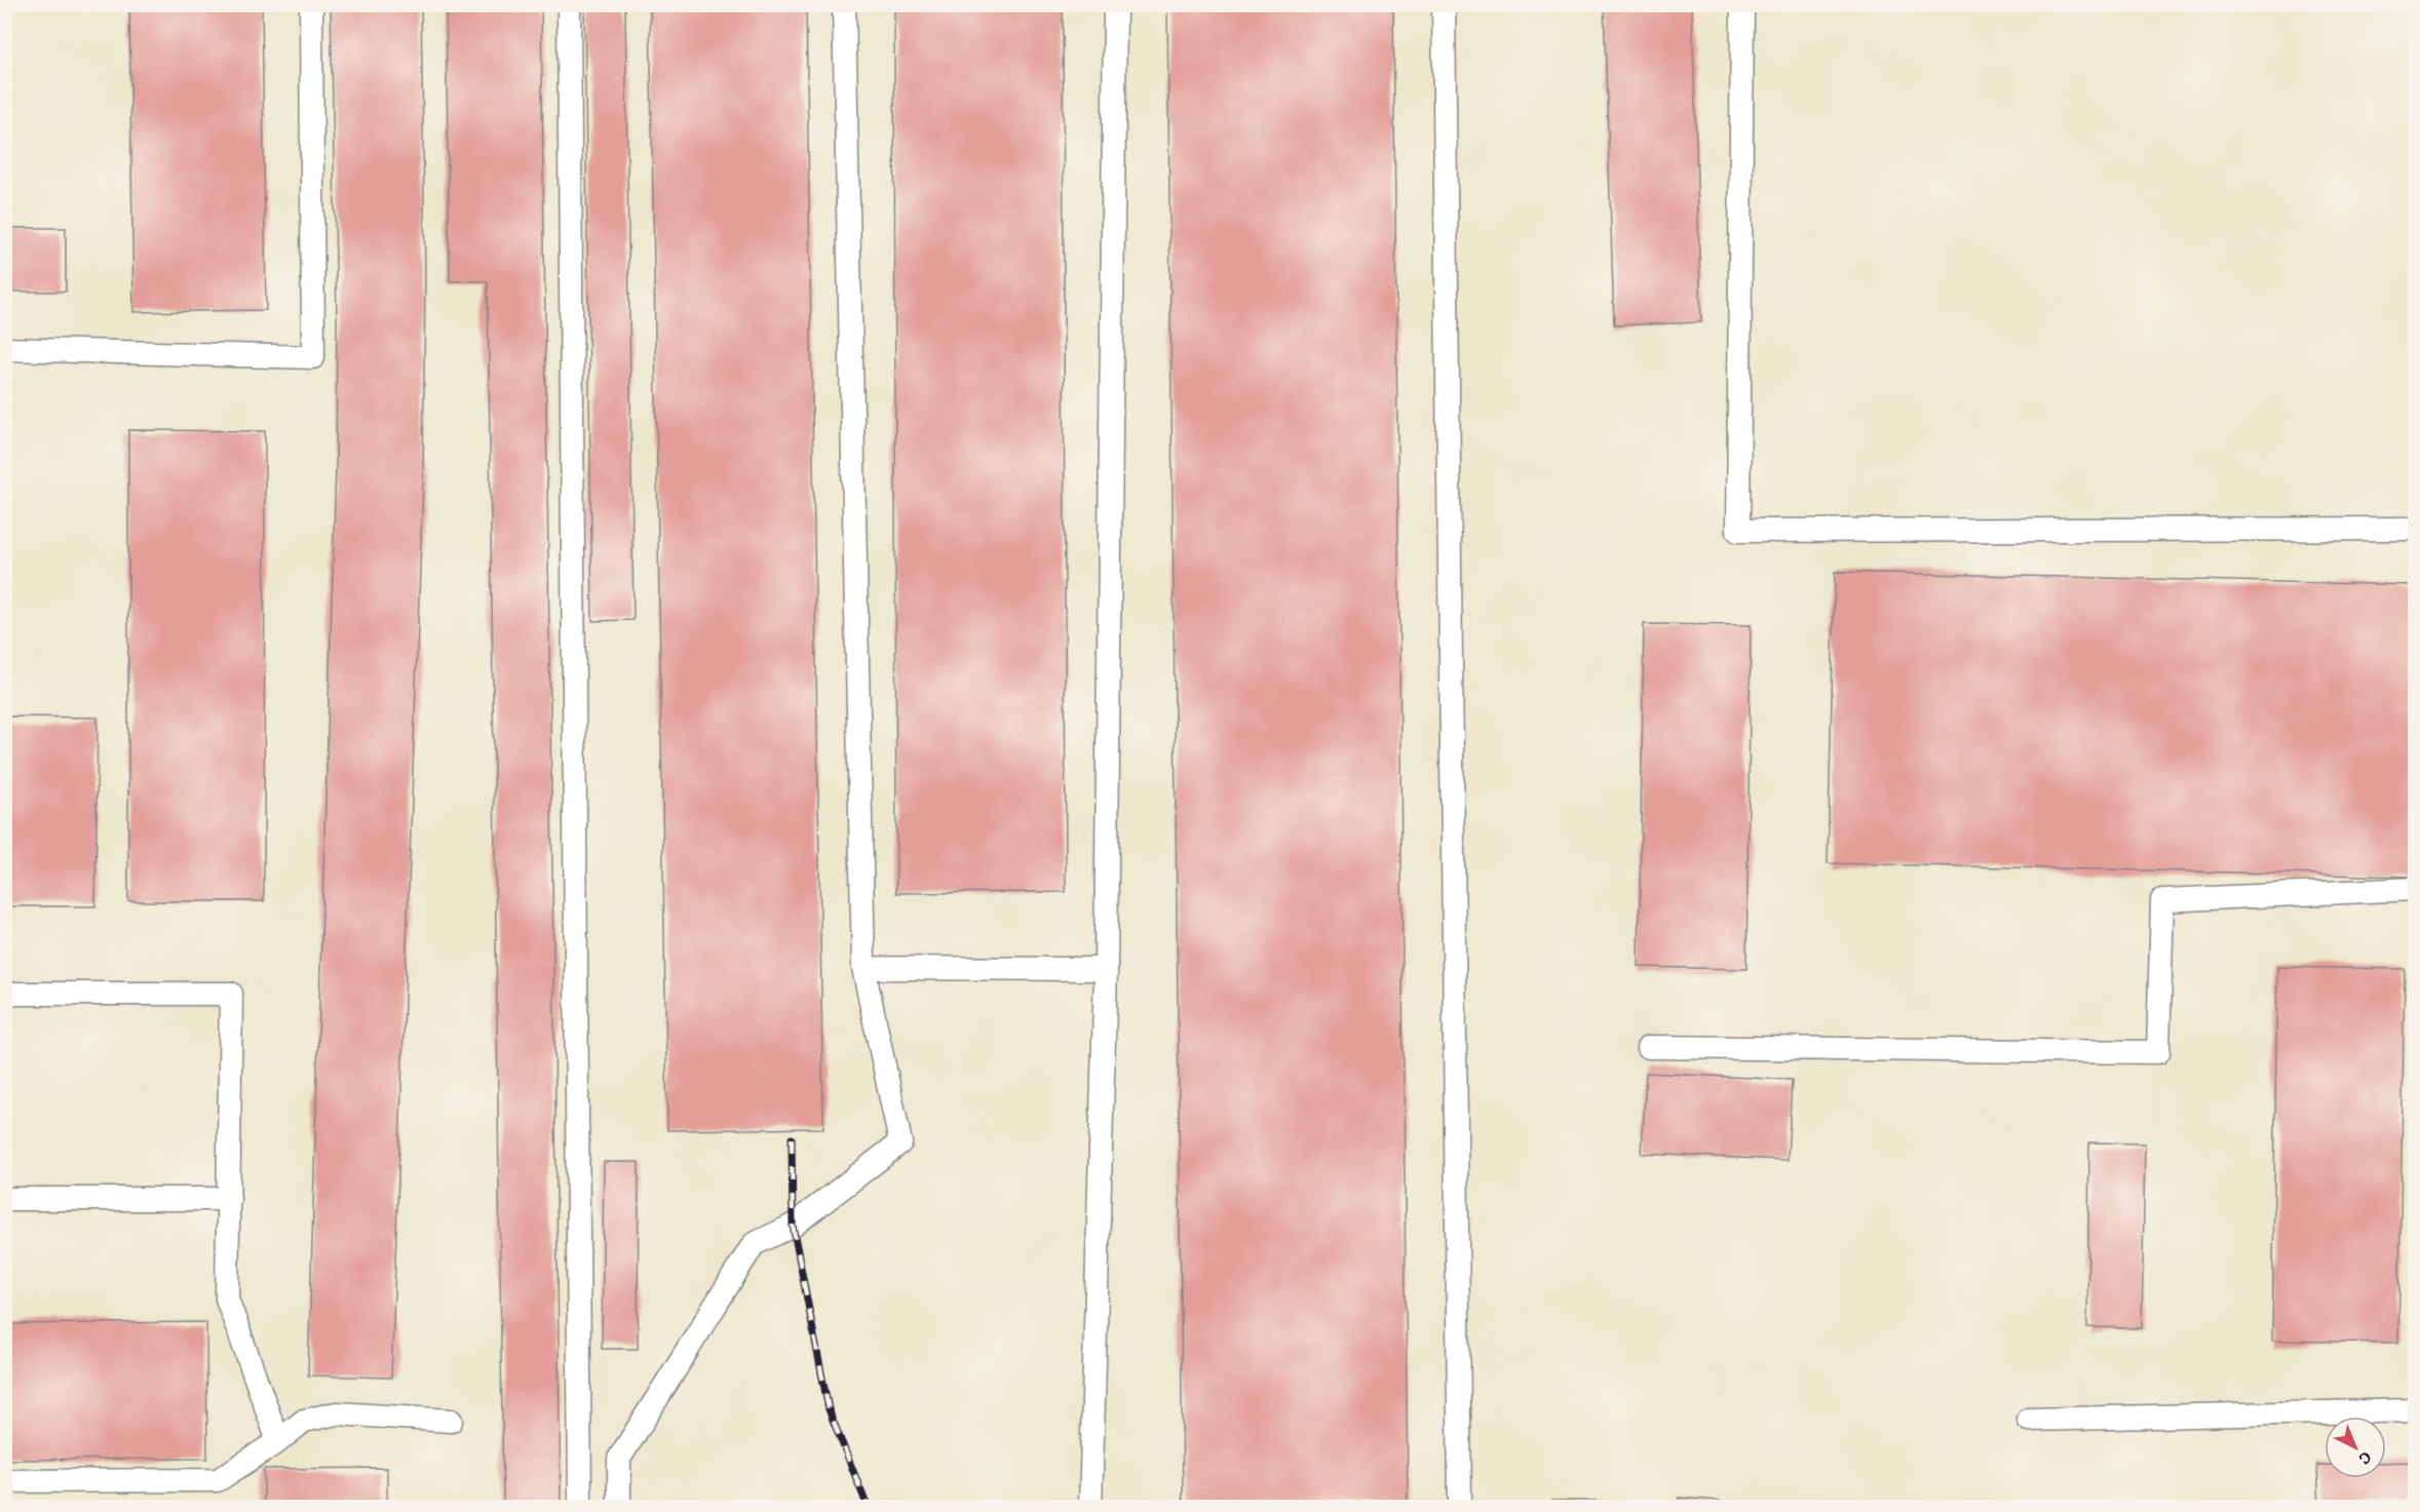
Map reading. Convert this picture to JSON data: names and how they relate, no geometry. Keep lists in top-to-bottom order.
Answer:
{
  "north": "bottom right"
}
